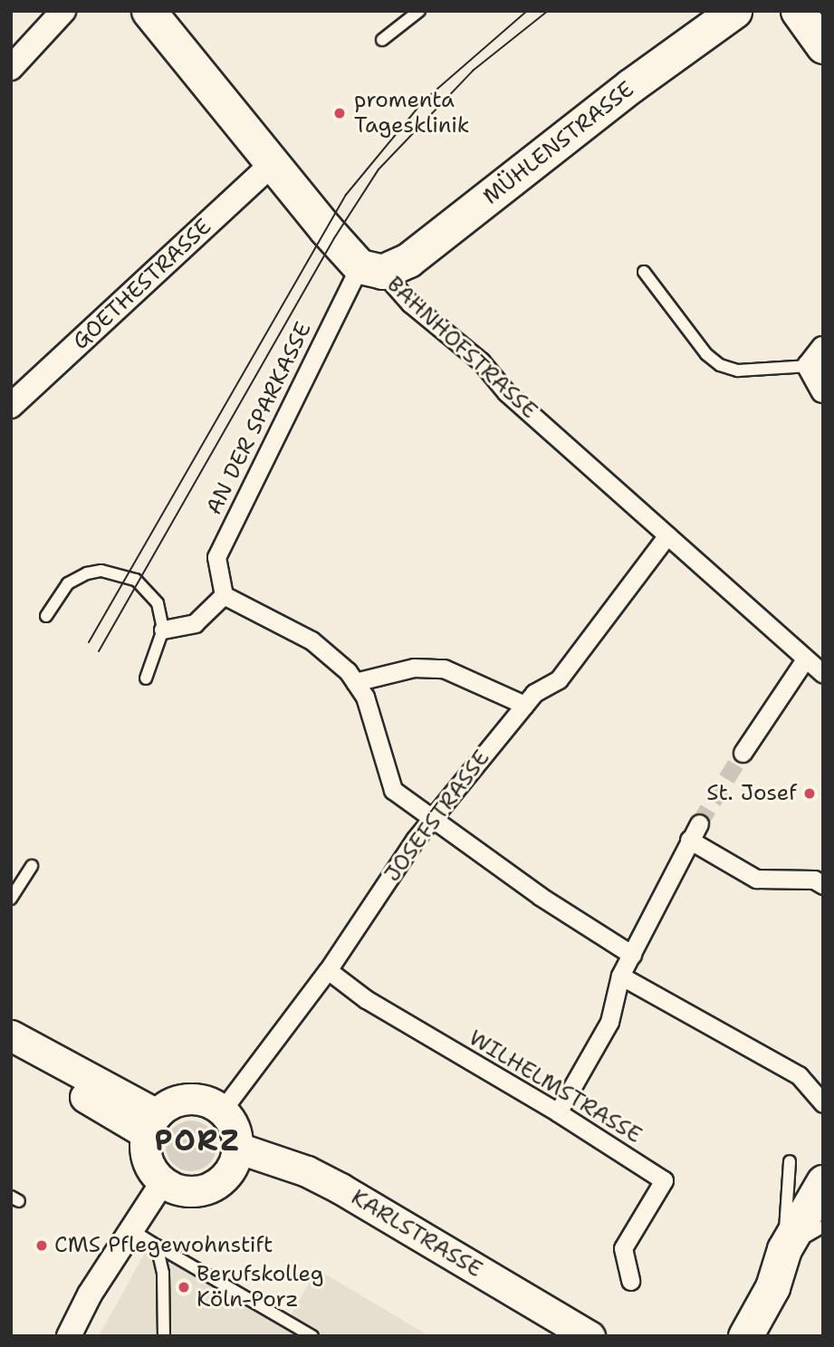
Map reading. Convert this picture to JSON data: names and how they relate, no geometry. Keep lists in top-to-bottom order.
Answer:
{
  "streets": {
    "main road": ["MÜHLENSTRASSE", "BAHNHOFSTRASSE"],
    "street": [
      "GOETHESTRASSE",
      "AN DER SPARKASSE",
      "JOSEFSTRASSE",
      "WILHELMSTRASSE",
      "KARLSTRASSE"
    ]
  },
  "crossings": [
    ["MÜHLENSTRASSE", "BAHNHOFSTRASSE"],
    ["MÜHLENSTRASSE", "AN DER SPARKASSE"],
    ["GOETHESTRASSE", "BAHNHOFSTRASSE"],
    ["BAHNHOFSTRASSE", "AN DER SPARKASSE"],
    ["BAHNHOFSTRASSE", "JOSEFSTRASSE"],
    ["JOSEFSTRASSE", "WILHELMSTRASSE"],
    ["JOSEFSTRASSE", "KARLSTRASSE"]
  ],
  "districts": ["PORZ"],
  "places": [
    "promenta Tagesklinik",
    "St. Josef",
    "CMS Pflegewohnstift",
    "Berufskolleg Köln-Porz"
  ]
}
